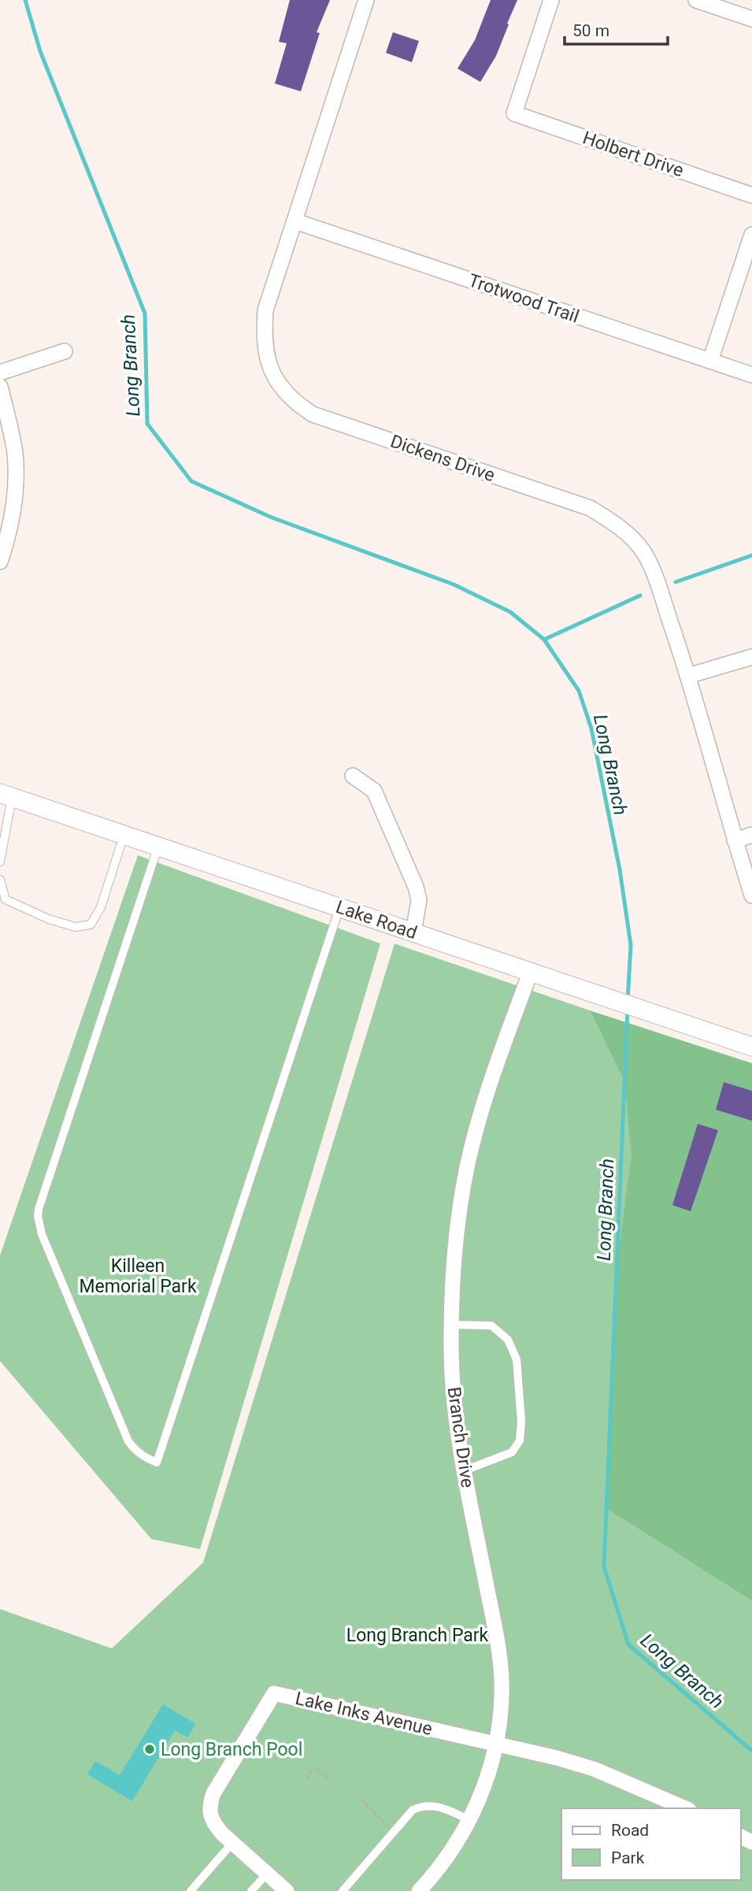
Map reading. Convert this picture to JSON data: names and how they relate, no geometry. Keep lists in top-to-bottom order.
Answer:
{
  "streets": {
    "street": [
      "Holbert Drive",
      "Trotwood Trail",
      "Dickens Drive",
      "Lake Road",
      "Branch Drive",
      "Lake Inks Avenue"
    ]
  },
  "crossings": [
    ["Trotwood Trail", "Dickens Drive"],
    ["Lake Road", "Branch Drive"],
    ["Branch Drive", "Lake Inks Avenue"]
  ],
  "water": ["Long Branch"],
  "parks": ["Killeen Memorial Park", "Long Branch Park"],
  "places": ["Long Branch Pool"],
  "legend": ["Road", "Park"],
  "scale_bar": "50 m"
}
